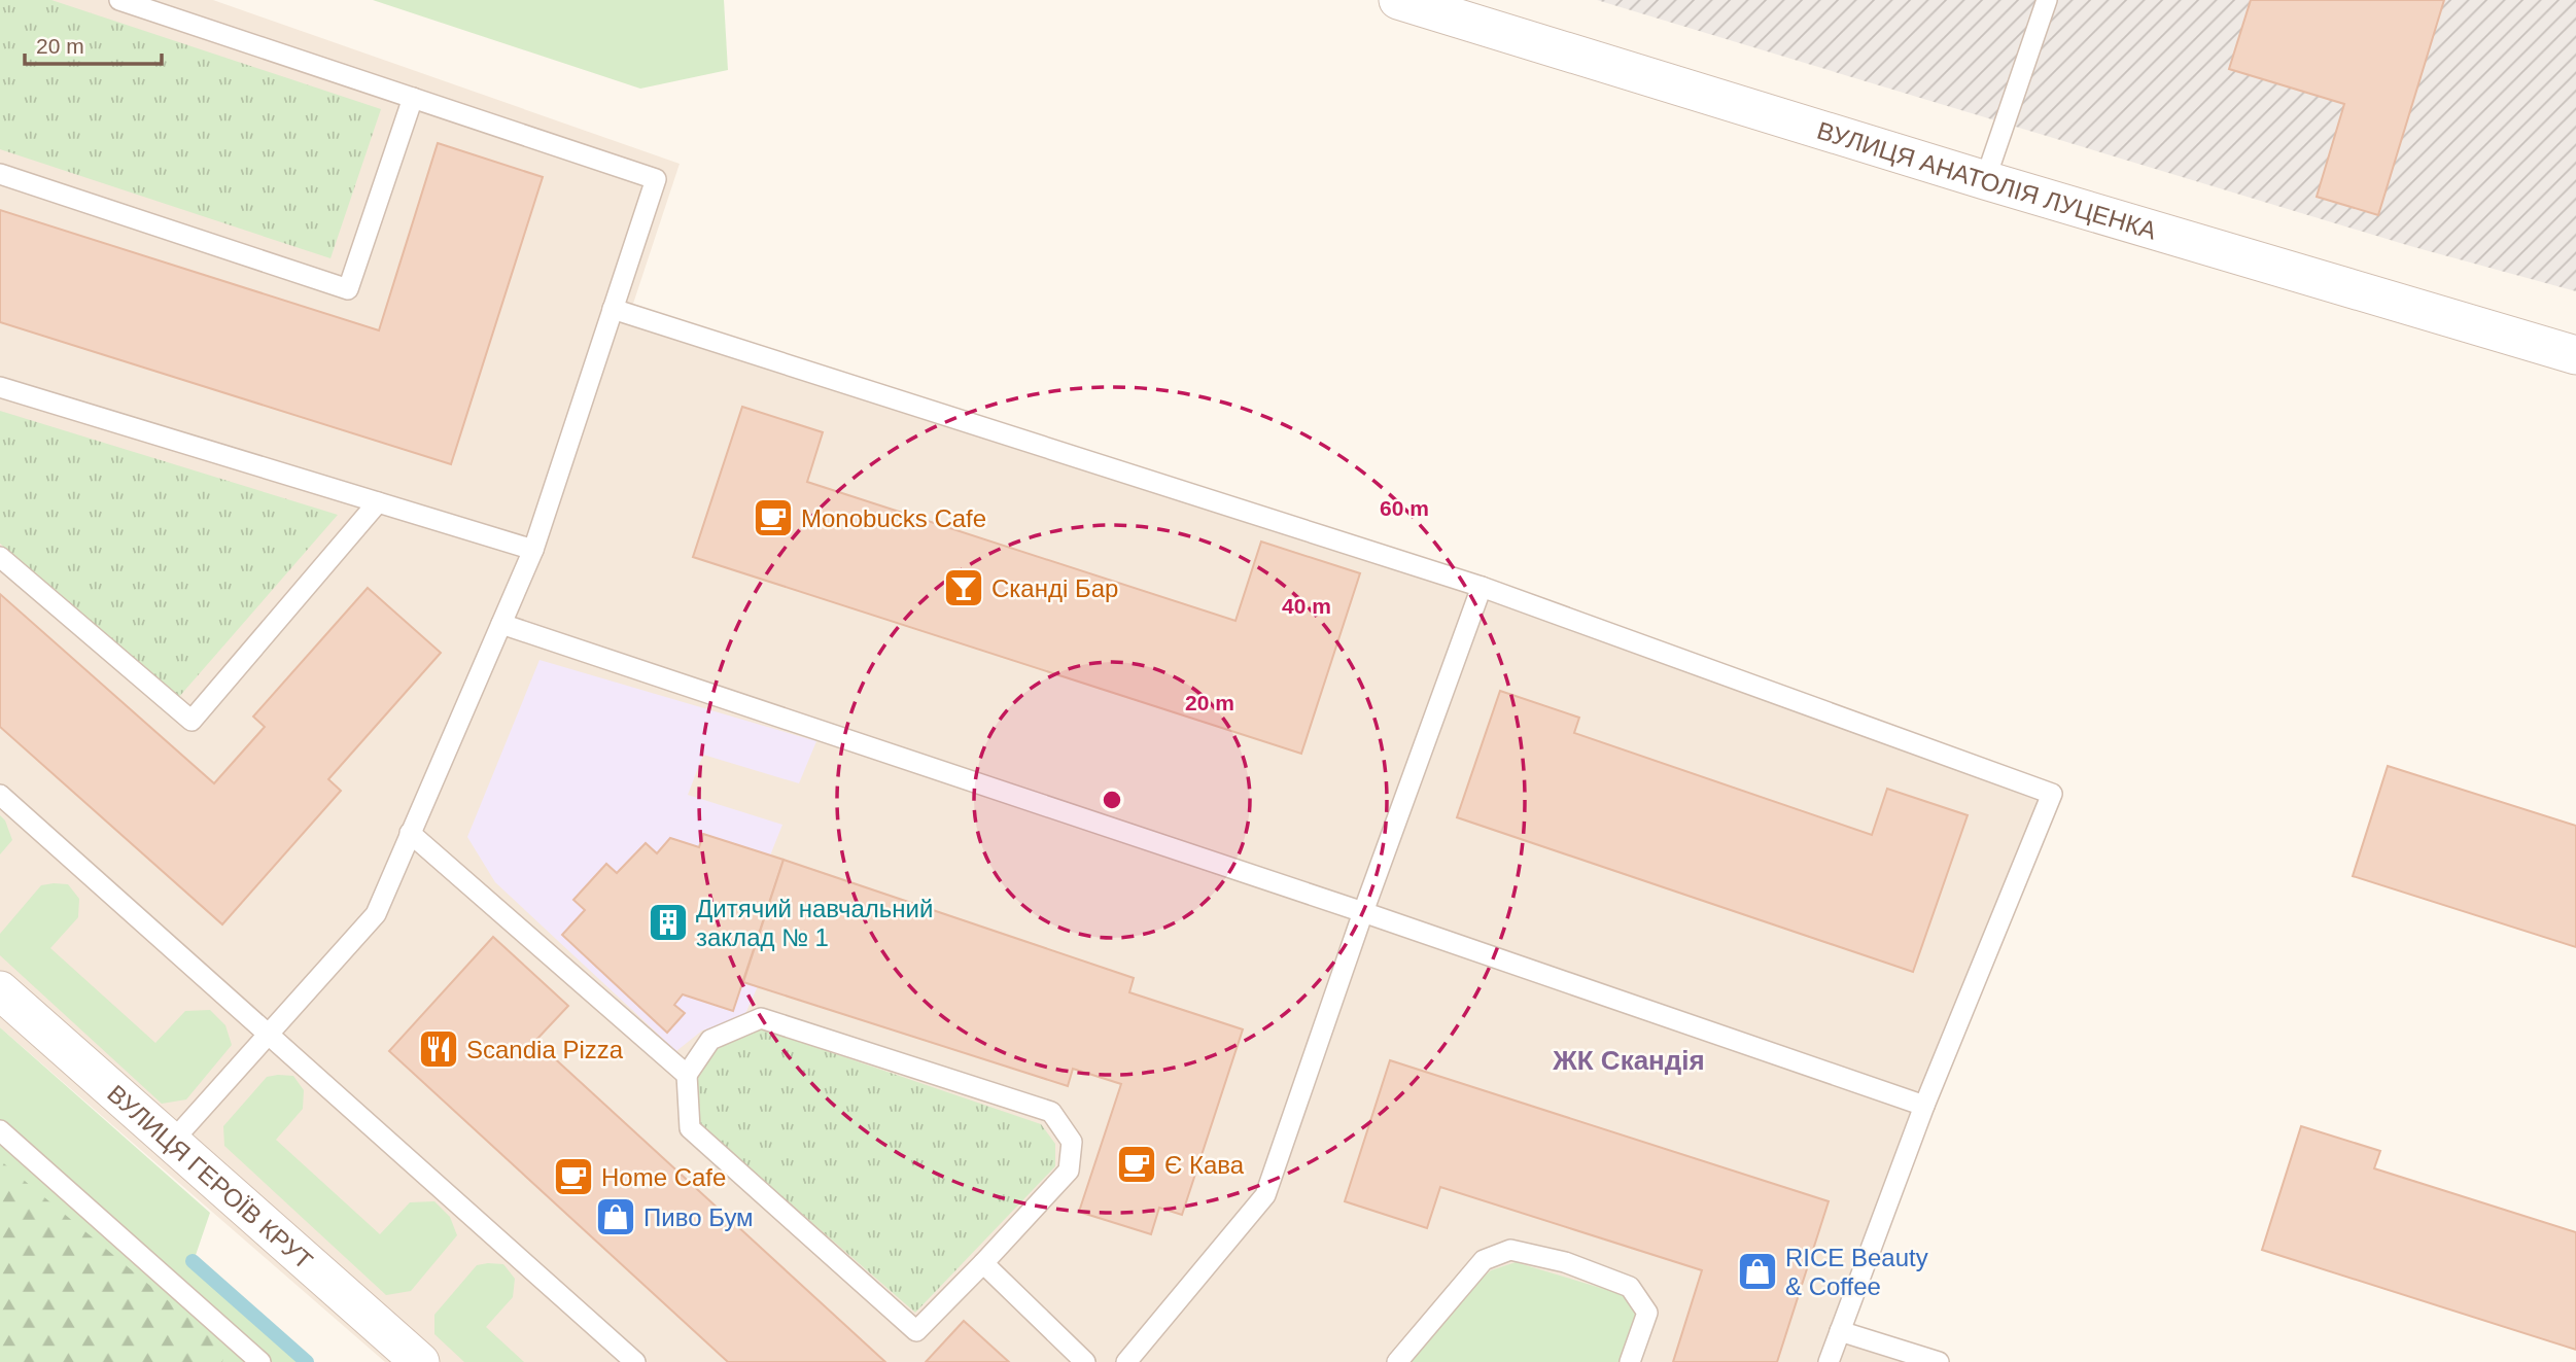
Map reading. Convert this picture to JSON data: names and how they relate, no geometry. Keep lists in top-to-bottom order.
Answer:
{
  "streets": {
    "street": ["ВУЛИЦЯ АНАТОЛІЯ ЛУЦЕНКА", "ВУЛИЦЯ ГЕРОЇВ КРУТ"]
  },
  "districts": ["ЖК Скандія"],
  "places": {
    "cafe": ["Monobucks Cafe", "Є Кава", "Home Cafe"],
    "bar": ["Сканді Бар"],
    "building": ["Дитячий навчальний заклад № 1"],
    "restaurant": ["Scandia Pizza"],
    "shop": ["Пиво Бум", "RICE Beauty & Coffee"]
  },
  "scale_bar": "20 m",
  "rings": ["60 m", "40 m", "20 m"]
}
